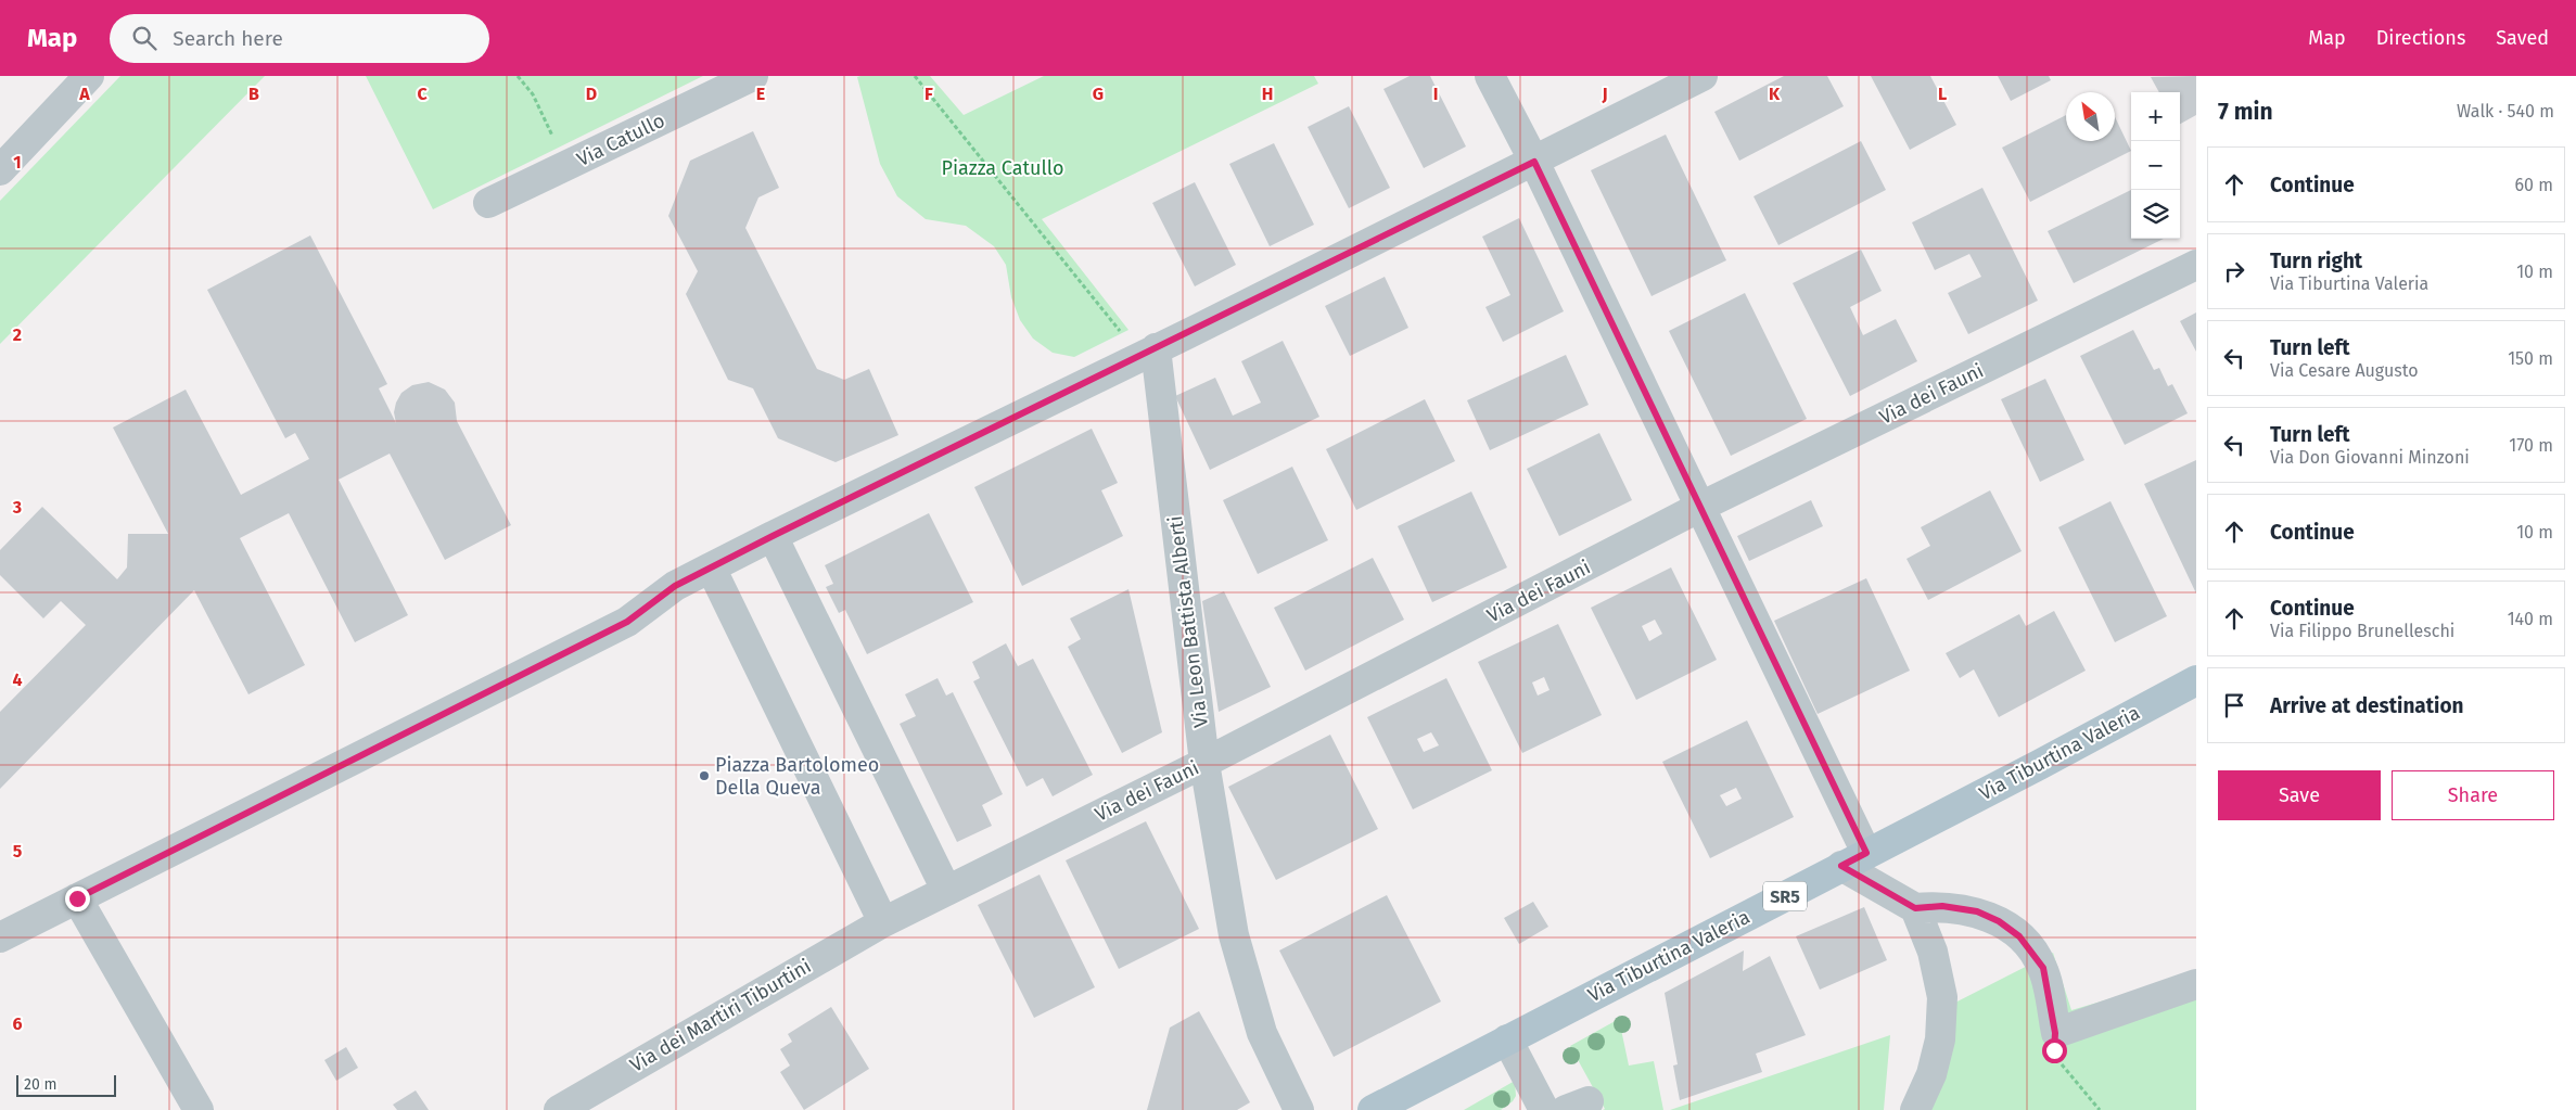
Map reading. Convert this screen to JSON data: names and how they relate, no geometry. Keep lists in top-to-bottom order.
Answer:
{
  "streets": {
    "main road": ["Via Tiburtina Valeria", "SR5"],
    "street": [
      "Via Catullo",
      "Via dei Fauni",
      "Via Leon Battista Alberti",
      "Via dei Martiri Tiburtini"
    ]
  },
  "crossings": [
    ["Via dei Fauni", "Via Leon Battista Alberti"],
    ["Via dei Fauni", "Via dei Martiri Tiburtini"]
  ],
  "parks": ["Piazza Catullo"],
  "places": ["Piazza Bartolomeo Della Queva"],
  "scale_bar": "20 m",
  "north": "top left",
  "page": {
    "header": "Map",
    "search": "Search here",
    "nav": ["Map", "Directions", "Saved"],
    "heading": ["7 min", "Walk · 540 m"],
    "map_buttons": ["+", "−"],
    "list": [
      ["Continue", "60 m"],
      ["Turn right", "Via Tiburtina Valeria", "10 m"],
      ["Turn left", "Via Cesare Augusto", "150 m"],
      ["Turn left", "Via Don Giovanni Minzoni", "170 m"],
      ["Continue", "10 m"],
      ["Continue", "Via Filippo Brunelleschi", "140 m"],
      "Arrive at destination"
    ],
    "buttons": ["Save", "Share"],
    "scale": "20 m"
  },
  "grid": {
    "columns": [
      "A",
      "B",
      "C",
      "D",
      "E",
      "F",
      "G",
      "H",
      "I",
      "J",
      "K",
      "L"
    ],
    "rows": [
      "1",
      "2",
      "3",
      "4",
      "5",
      "6"
    ]
  }
}
